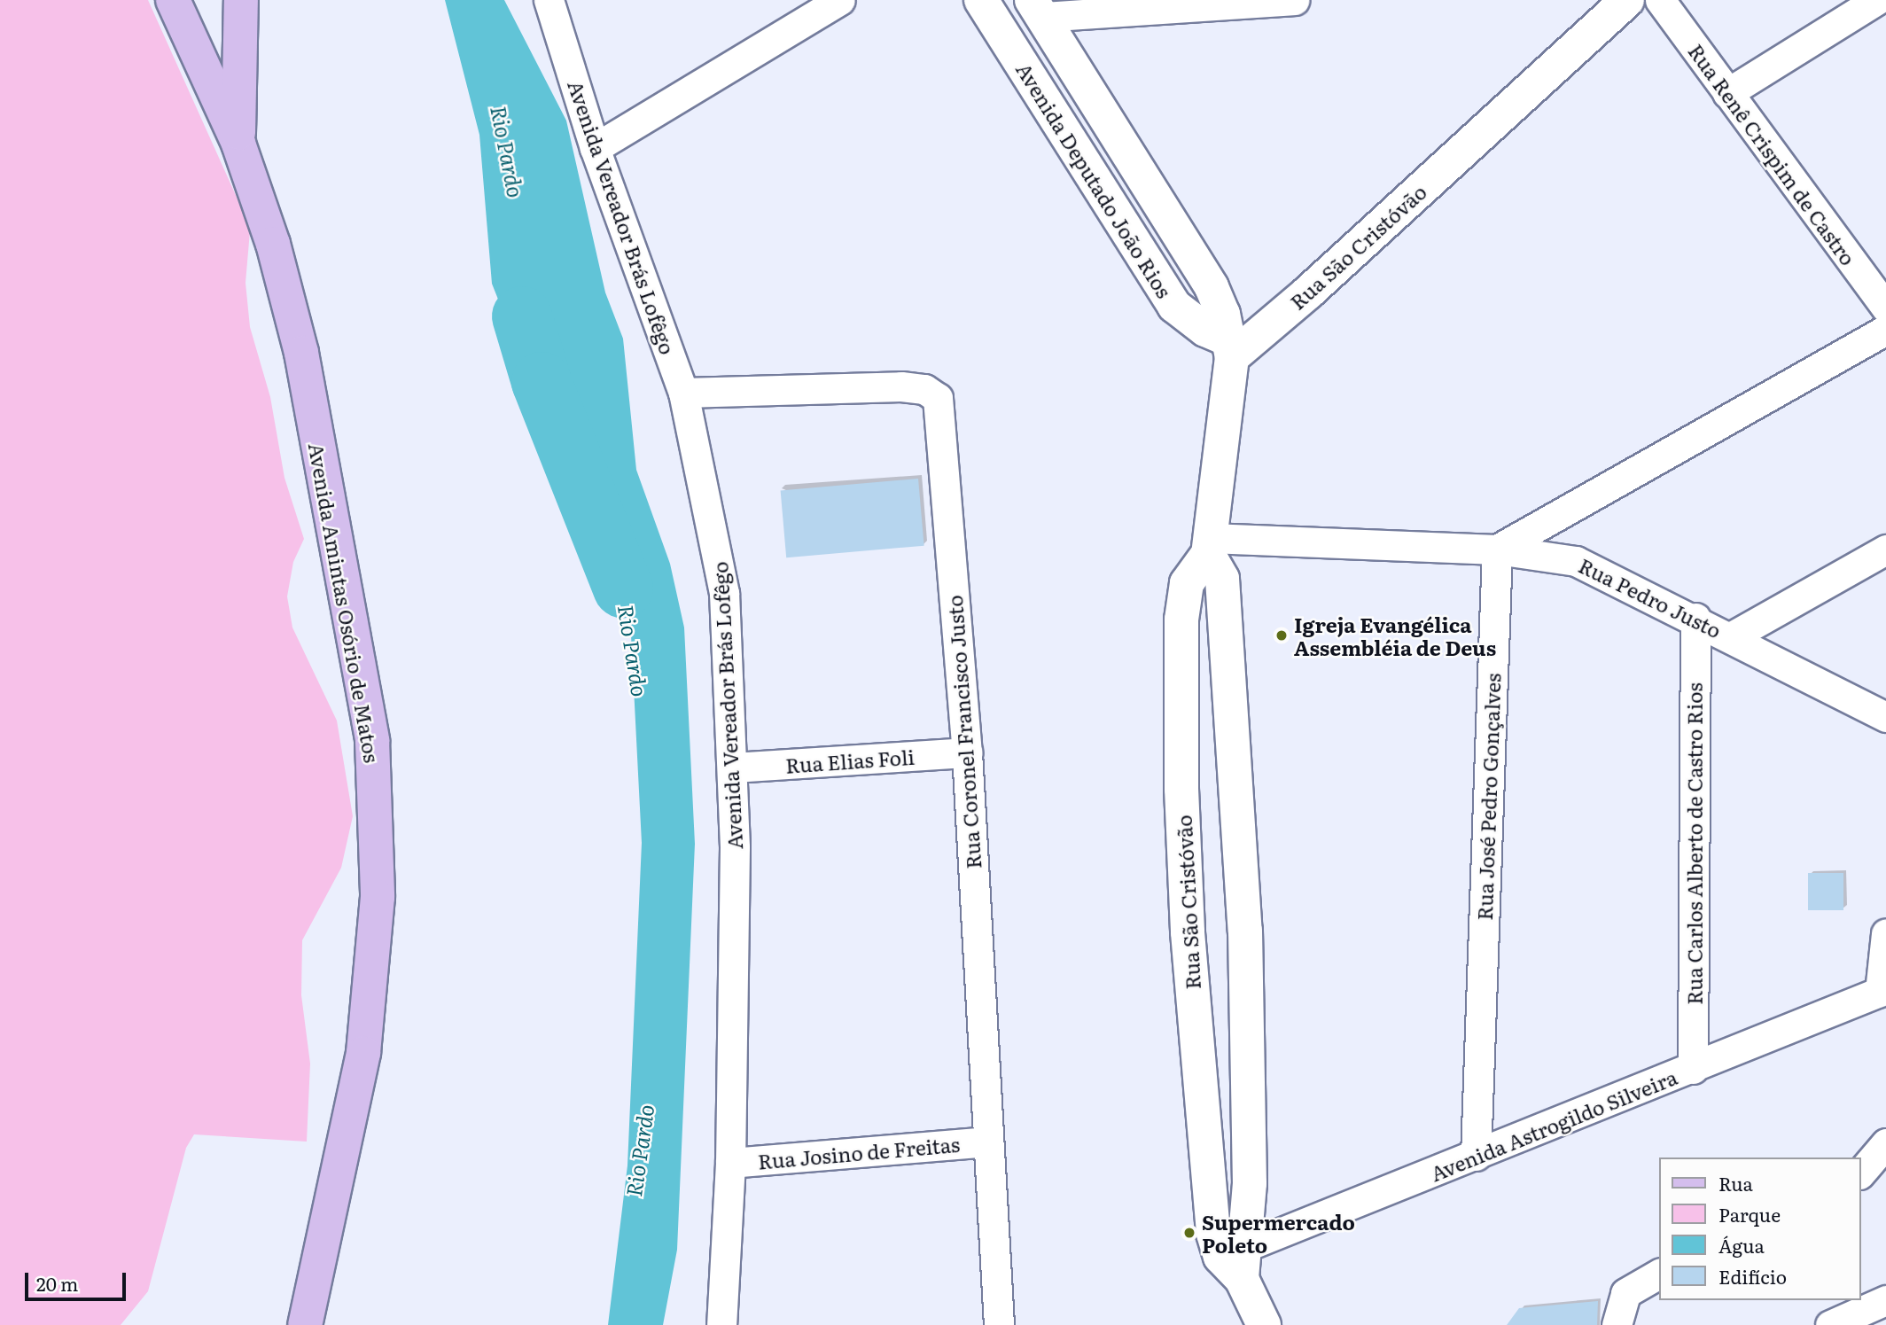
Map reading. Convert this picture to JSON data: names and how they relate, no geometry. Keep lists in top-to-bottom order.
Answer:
{
  "streets": {
    "main road": ["Avenida Deputado João Rios", "Rua São Cristóvão", "Avenida Amintas Osório de Matos"],
    "street": [
      "Rua Renê Crispim de Castro",
      "Avenida Vereador Brás Lofêgo",
      "Rua Pedro Justo",
      "Rua Coronel Francisco Justo",
      "Rua Elias Foli",
      "Rua José Pedro Gonçalves",
      "Rua Carlos Alberto de Castro Rios",
      "Avenida Astrogildo Silveira",
      "Rua Josino de Freitas"
    ]
  },
  "crossings": [
    ["Avenida Deputado João Rios", "Rua São Cristóvão"],
    ["Avenida Vereador Brás Lofêgo", "Rua Coronel Francisco Justo"],
    ["Avenida Vereador Brás Lofêgo", "Rua Elias Foli"],
    ["Avenida Vereador Brás Lofêgo", "Rua Josino de Freitas"],
    ["Rua São Cristóvão", "Rua Pedro Justo"],
    ["Rua São Cristóvão", "Avenida Astrogildo Silveira"],
    ["Rua Pedro Justo", "Rua José Pedro Gonçalves"],
    ["Rua Pedro Justo", "Rua Carlos Alberto de Castro Rios"],
    ["Rua Coronel Francisco Justo", "Rua Elias Foli"],
    ["Rua Coronel Francisco Justo", "Rua Josino de Freitas"],
    ["Rua José Pedro Gonçalves", "Avenida Astrogildo Silveira"],
    ["Rua Carlos Alberto de Castro Rios", "Avenida Astrogildo Silveira"]
  ],
  "water": ["Rio Pardo"],
  "places": ["Igreja Evangélica Assembléia de Deus", "Supermercado Poleto"],
  "legend": [
    "Rua",
    "Parque",
    "Água",
    "Edifício"
  ],
  "scale_bar": "20 m"
}
